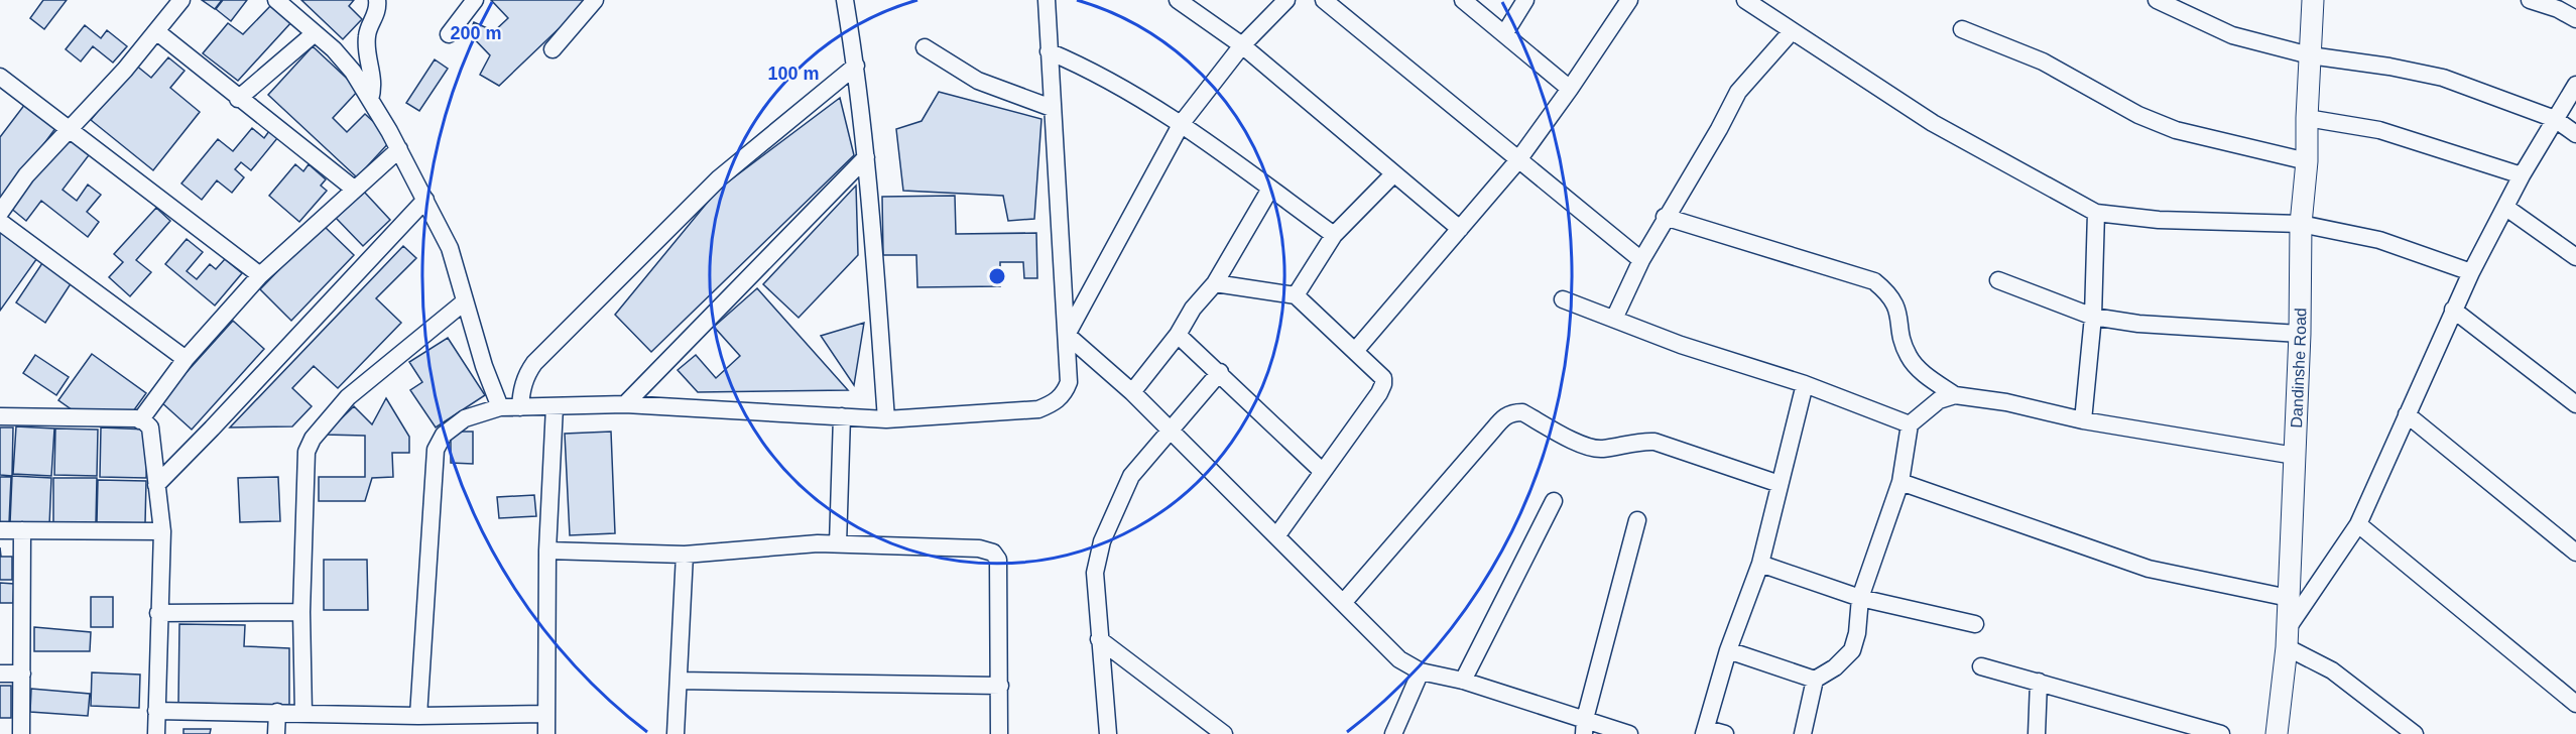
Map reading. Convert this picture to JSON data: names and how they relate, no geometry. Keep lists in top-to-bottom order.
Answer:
{
  "streets": {
    "street": ["Dandinshe Road"]
  },
  "rings": ["200 m", "100 m"]
}
